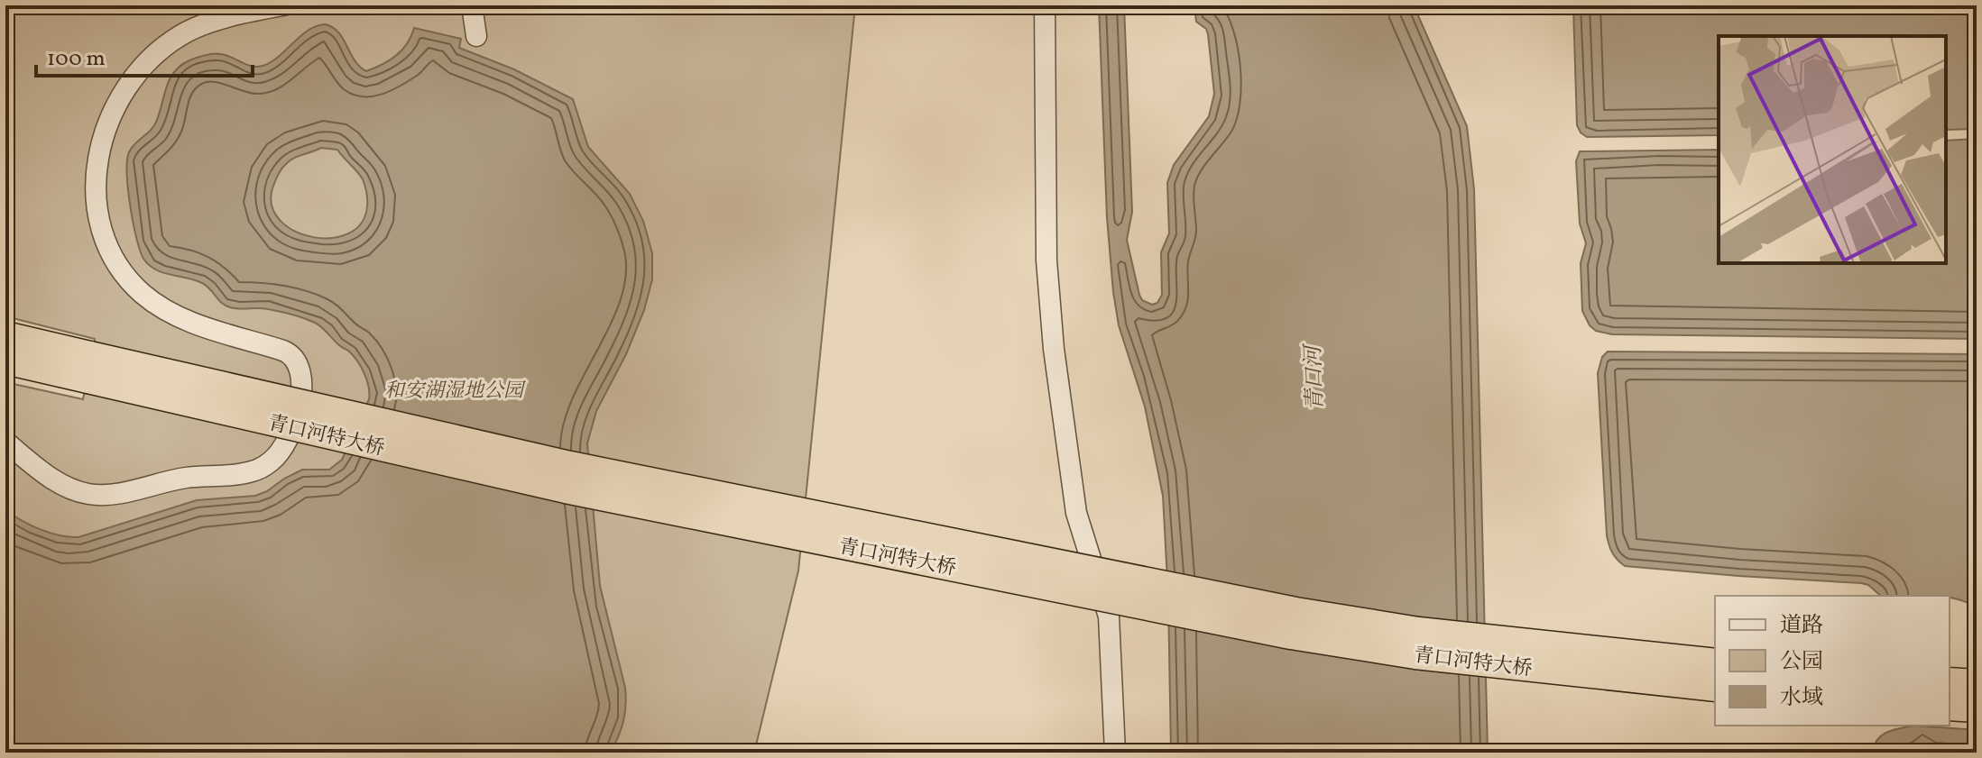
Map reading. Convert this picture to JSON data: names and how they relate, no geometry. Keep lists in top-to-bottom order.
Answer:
{
  "streets": {
    "highway": ["青口河特大桥"]
  },
  "water": ["青口河"],
  "parks": ["和安湖湿地公园"],
  "legend": ["道路", "公园", "水域"],
  "scale_bar": "100 m"
}
